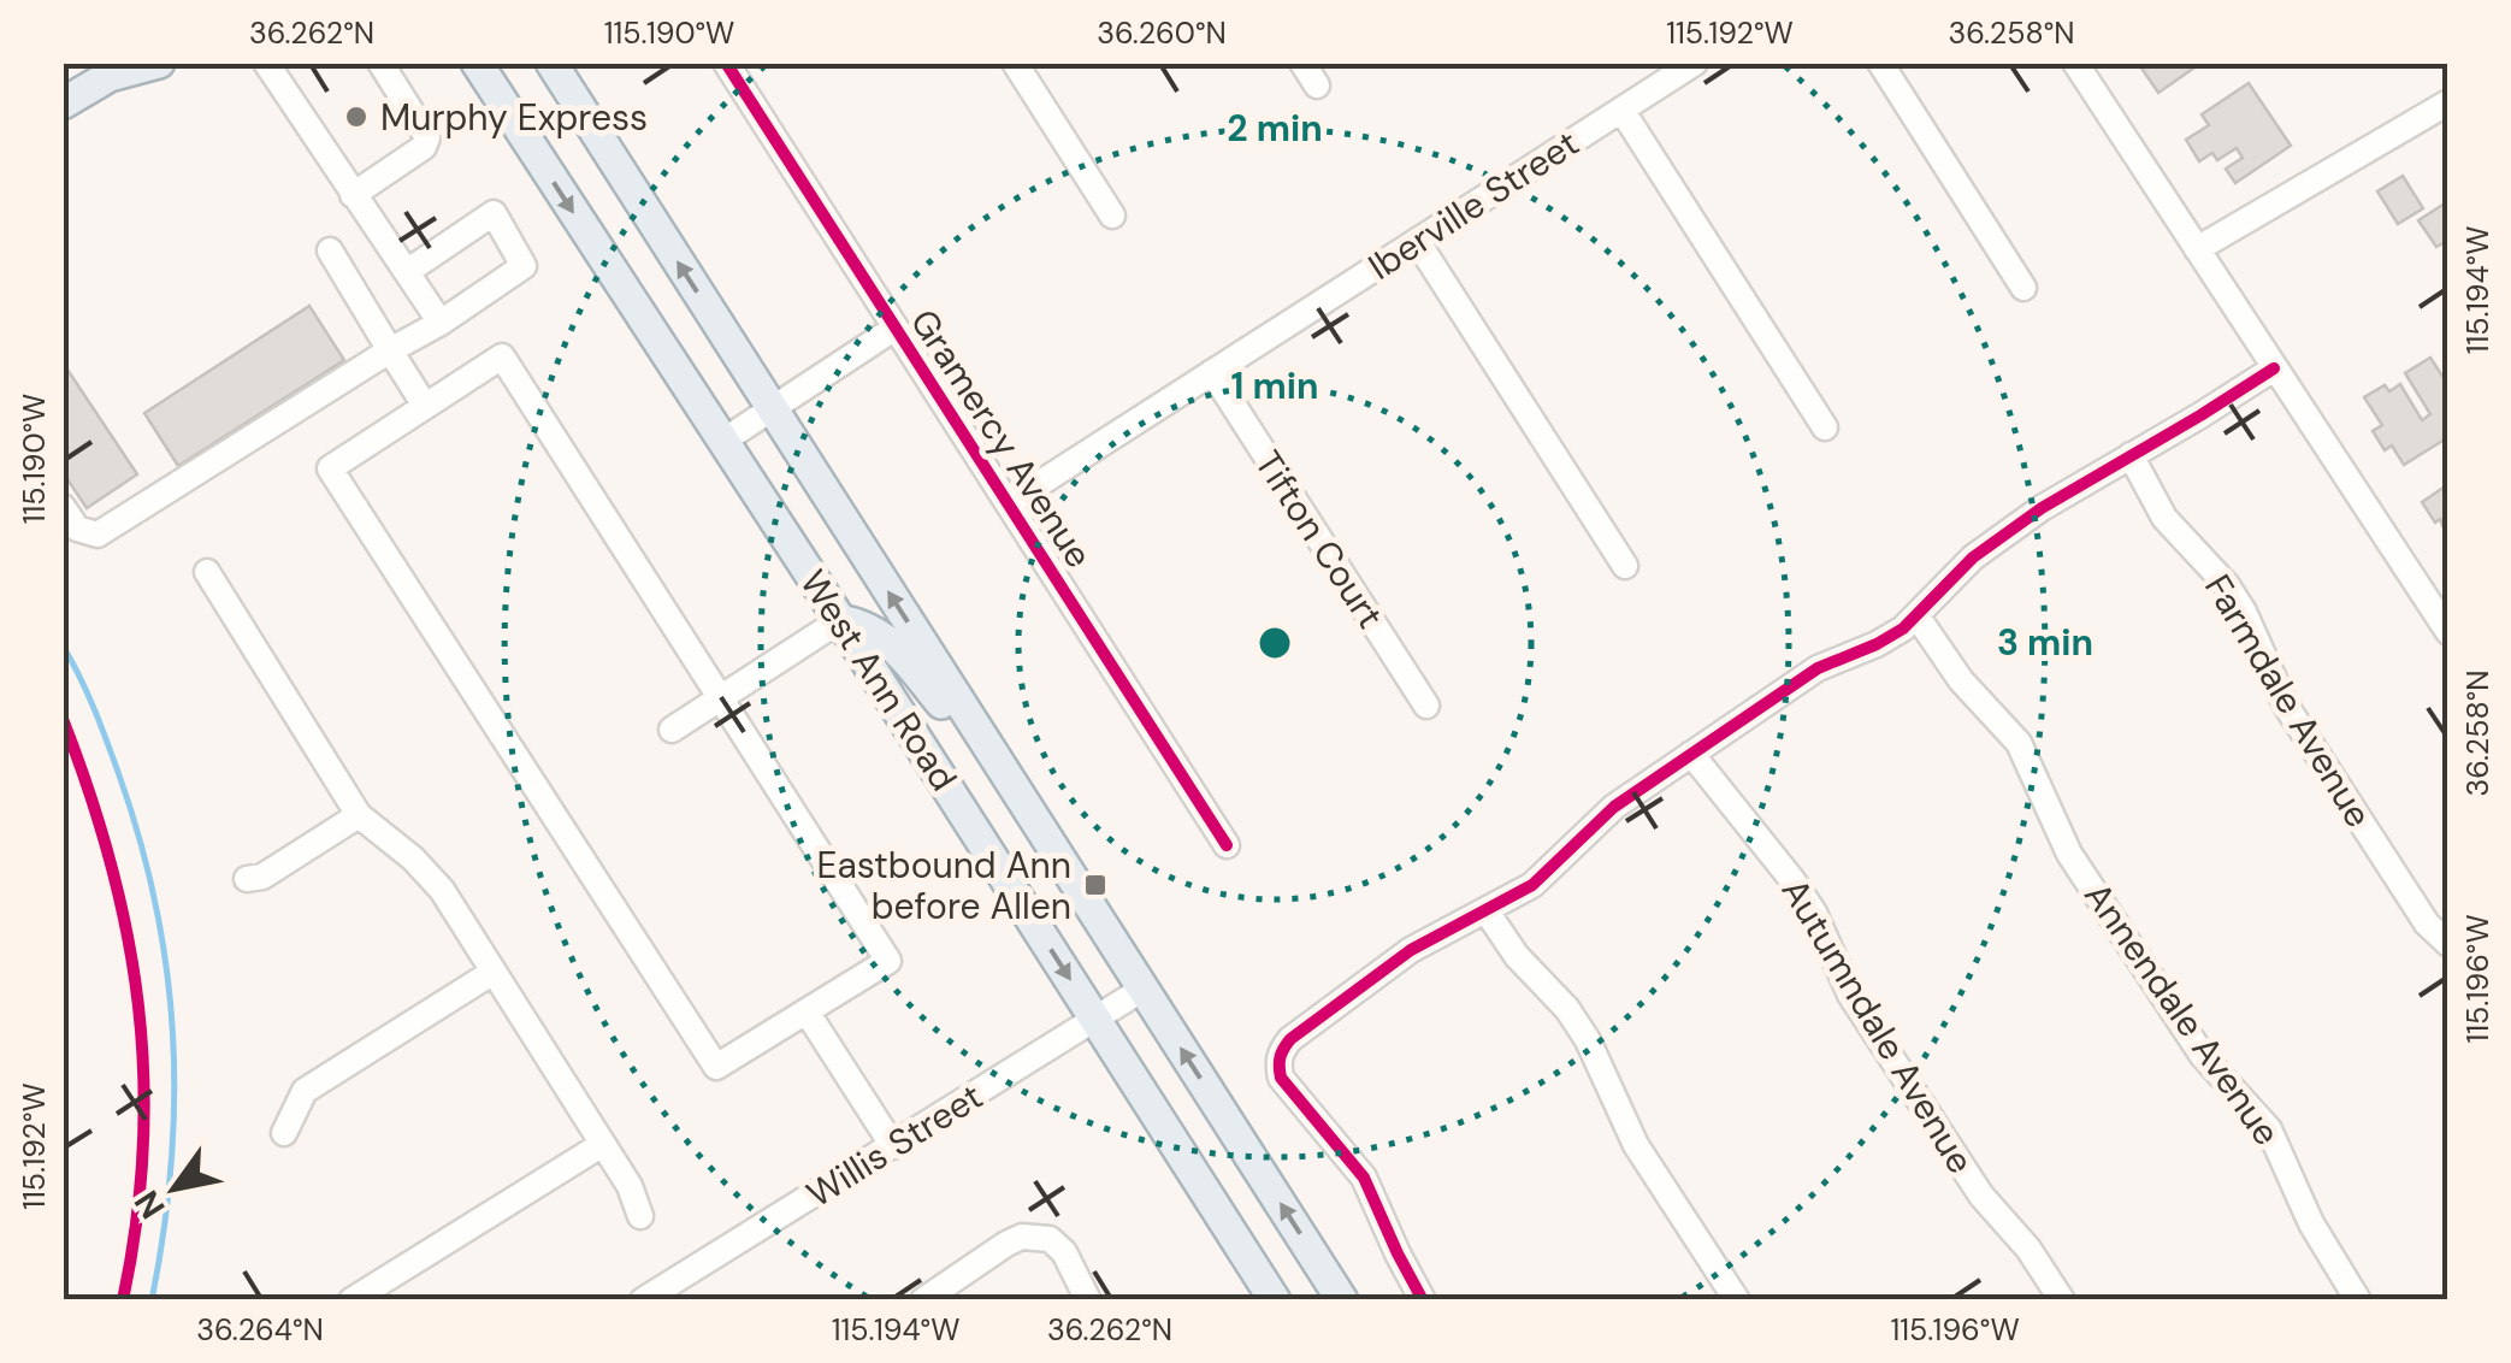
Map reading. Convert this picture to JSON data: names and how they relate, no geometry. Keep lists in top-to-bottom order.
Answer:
{
  "streets": {
    "main road": ["West Ann Road"],
    "street": [
      "Iberville Street",
      "Gramercy Avenue",
      "Tifton Court",
      "Farmdale Avenue",
      "Annendale Avenue",
      "Autumndale Avenue",
      "Willis Street"
    ]
  },
  "crossings": [
    ["Iberville Street", "Gramercy Avenue"],
    ["Iberville Street", "Tifton Court"],
    ["West Ann Road", "Willis Street"]
  ],
  "places": {
    "other": ["Murphy Express"],
    "transit": ["Eastbound Ann before Allen"]
  },
  "north": "bottom left",
  "coordinates": [
    "36.262°N",
    "115.190°W",
    "36.260°N",
    "115.192°W",
    "36.258°N",
    "115.194°W",
    "115.196°W",
    "36.264°N"
  ],
  "rings": ["2 min", "1 min", "3 min"]
}
